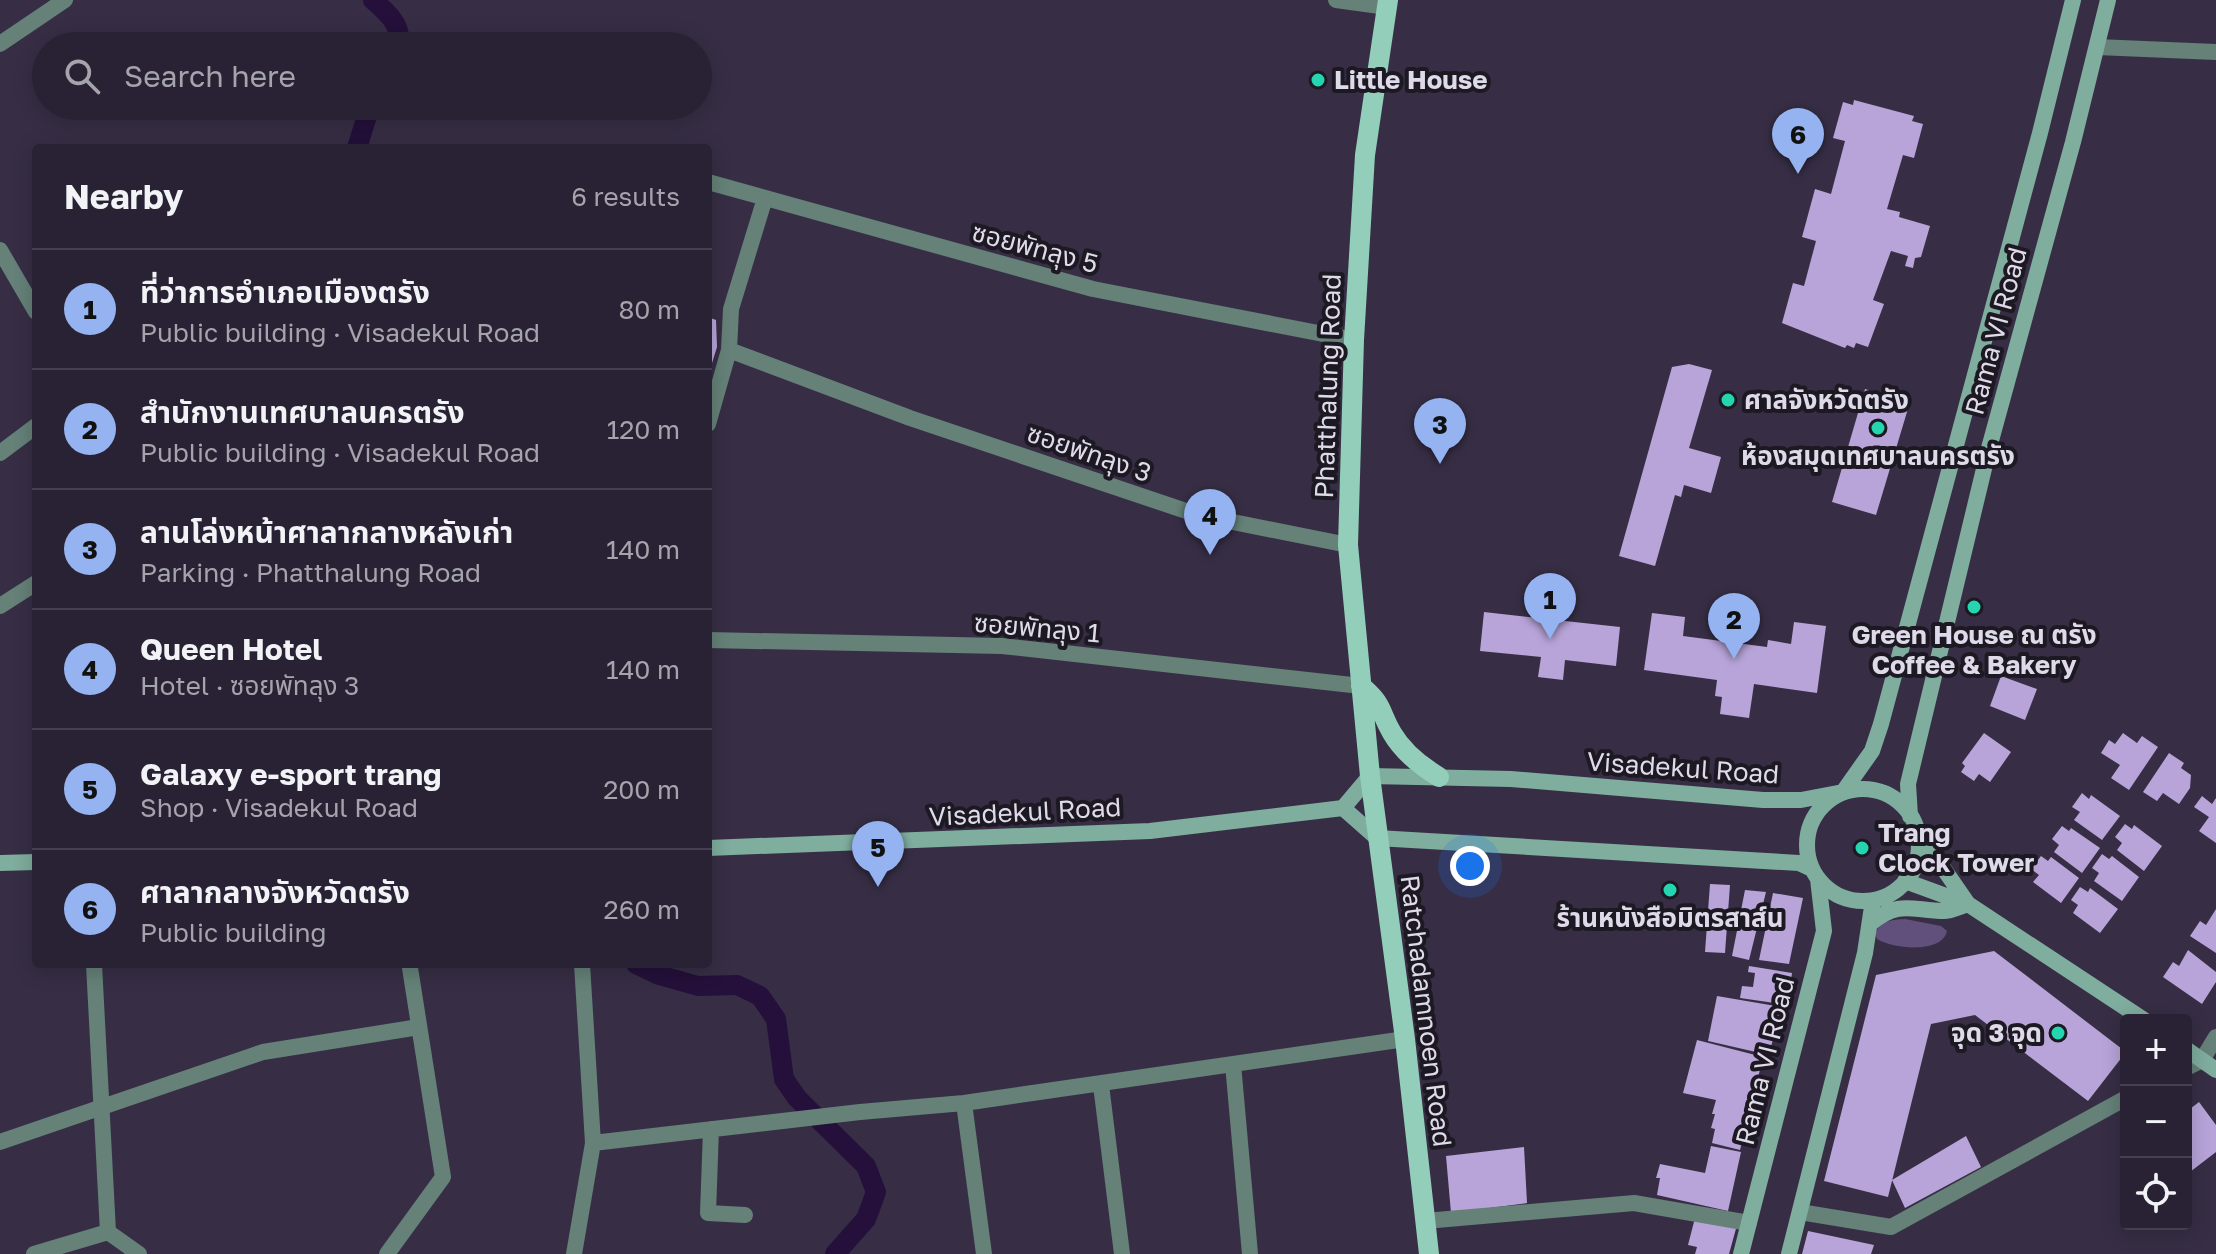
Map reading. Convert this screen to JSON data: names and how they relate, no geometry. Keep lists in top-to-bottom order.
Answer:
{
  "streets": {
    "main road": ["Phatthalung Road", "Ratchadamnoen Road"],
    "street": [
      "ซอยพัทลุง 5",
      "Rama VI Road",
      "ซอยพัทลุง 3",
      "ซอยพัทลุง 1",
      "Visadekul Road"
    ]
  },
  "crossings": [
    ["ซอยพัทลุง 5", "Phatthalung Road"],
    ["Rama VI Road", "Visadekul Road"],
    ["Phatthalung Road", "ซอยพัทลุง 3"],
    ["Phatthalung Road", "ซอยพัทลุง 1"],
    ["Phatthalung Road", "Visadekul Road"],
    ["Phatthalung Road", "Ratchadamnoen Road"],
    ["Visadekul Road", "Ratchadamnoen Road"]
  ],
  "places": [
    "Little House",
    "ศาลจังหวัดตรัง",
    "ห้องสมุดเทศบาลนครตรัง",
    "Green House ณ ตรัง Coffee & Bakery",
    "Trang Clock Tower",
    "ร้านหนังสือมิตรสาส์น",
    "จุด 3 จุด"
  ],
  "page": {
    "search": "Search here",
    "pins": [
      "6",
      "3",
      "4",
      "1",
      "2",
      "5"
    ],
    "heading": ["Nearby", "6 results"],
    "list": [
      {
        "mark": "1",
        "name": "ที่ว่าการอำเภอเมืองตรัง",
        "note": "Public building · Visadekul Road",
        "value": "80 m"
      },
      {
        "mark": "2",
        "name": "สำนักงานเทศบาลนครตรัง",
        "note": "Public building · Visadekul Road",
        "value": "120 m"
      },
      {
        "mark": "3",
        "name": "ลานโล่งหน้าศาลากลางหลังเก่า",
        "note": "Parking · Phatthalung Road",
        "value": "140 m"
      },
      {
        "mark": "4",
        "name": "Queen Hotel",
        "note": "Hotel · ซอยพัทลุง 3",
        "value": "140 m"
      },
      {
        "mark": "5",
        "name": "Galaxy e-sport trang",
        "note": "Shop · Visadekul Road",
        "value": "200 m"
      },
      {
        "mark": "6",
        "name": "ศาลากลางจังหวัดตรัง",
        "note": "Public building",
        "value": "260 m"
      }
    ],
    "map_buttons": ["+", "−"]
  }
}
